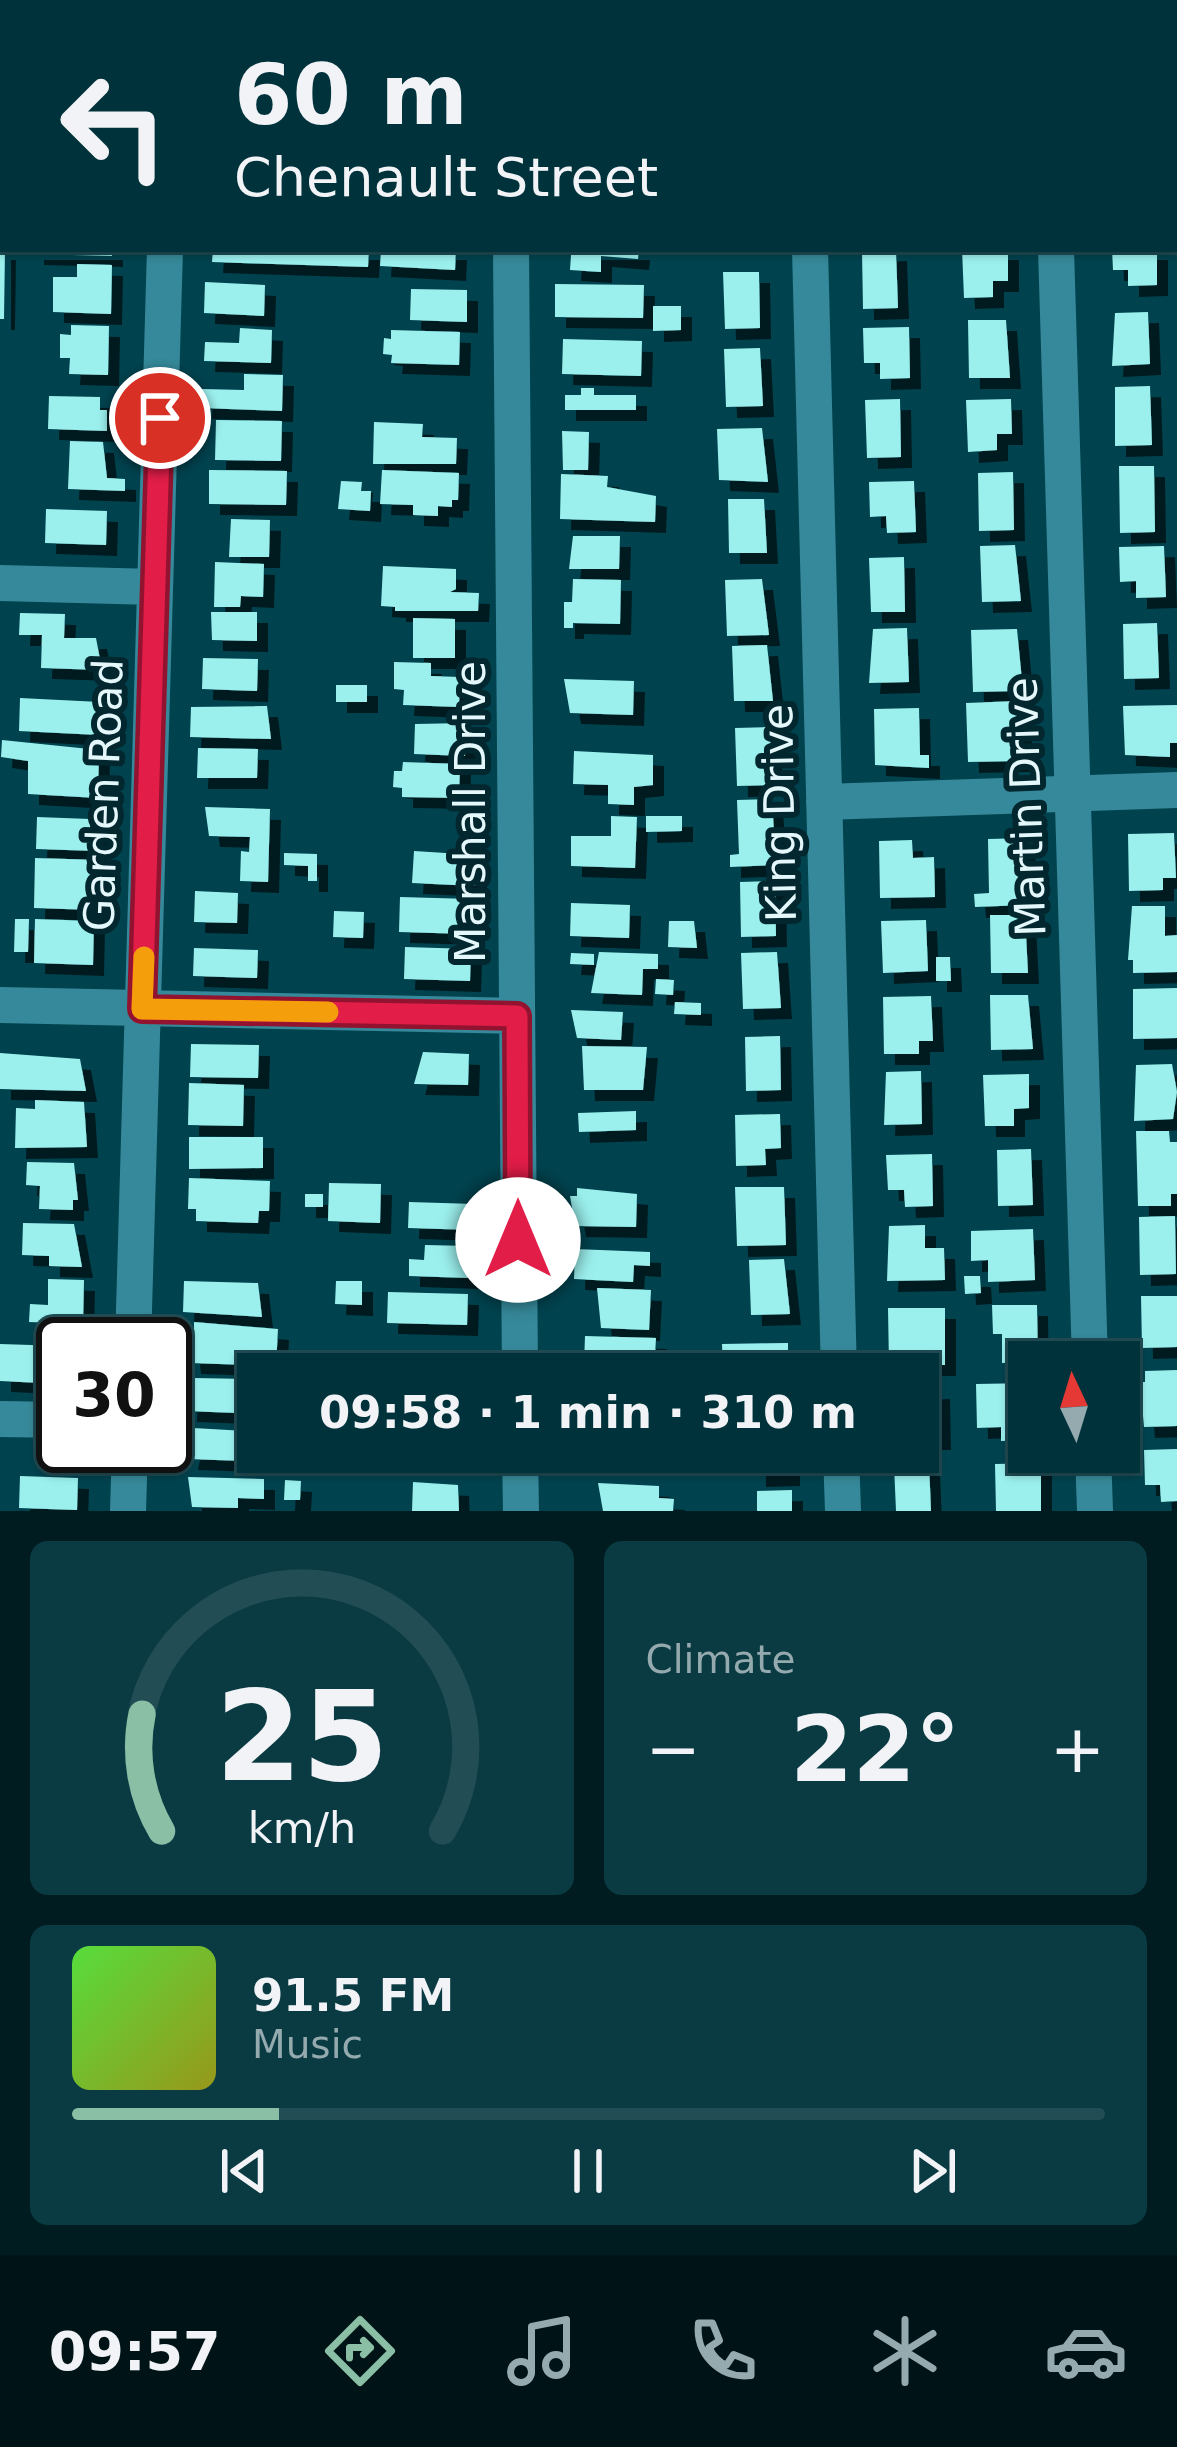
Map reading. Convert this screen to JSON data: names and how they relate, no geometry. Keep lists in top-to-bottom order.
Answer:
{
  "streets": {
    "street": [
      "Garden Road",
      "Martin Drive",
      "Marshall Drive",
      "King Drive"
    ]
  },
  "north": "top",
  "page": {
    "turn": ["60 m", "Chenault Street"],
    "limit": "30",
    "trip": "09:58 · 1 min · 310 m",
    "tile": "Climate",
    "heat": ["−", "22°", "+"],
    "song": ["91.5 FM", "Music"],
    "tabs": "09:57",
    "gauge": ["25", "km/h"]
  }
}
